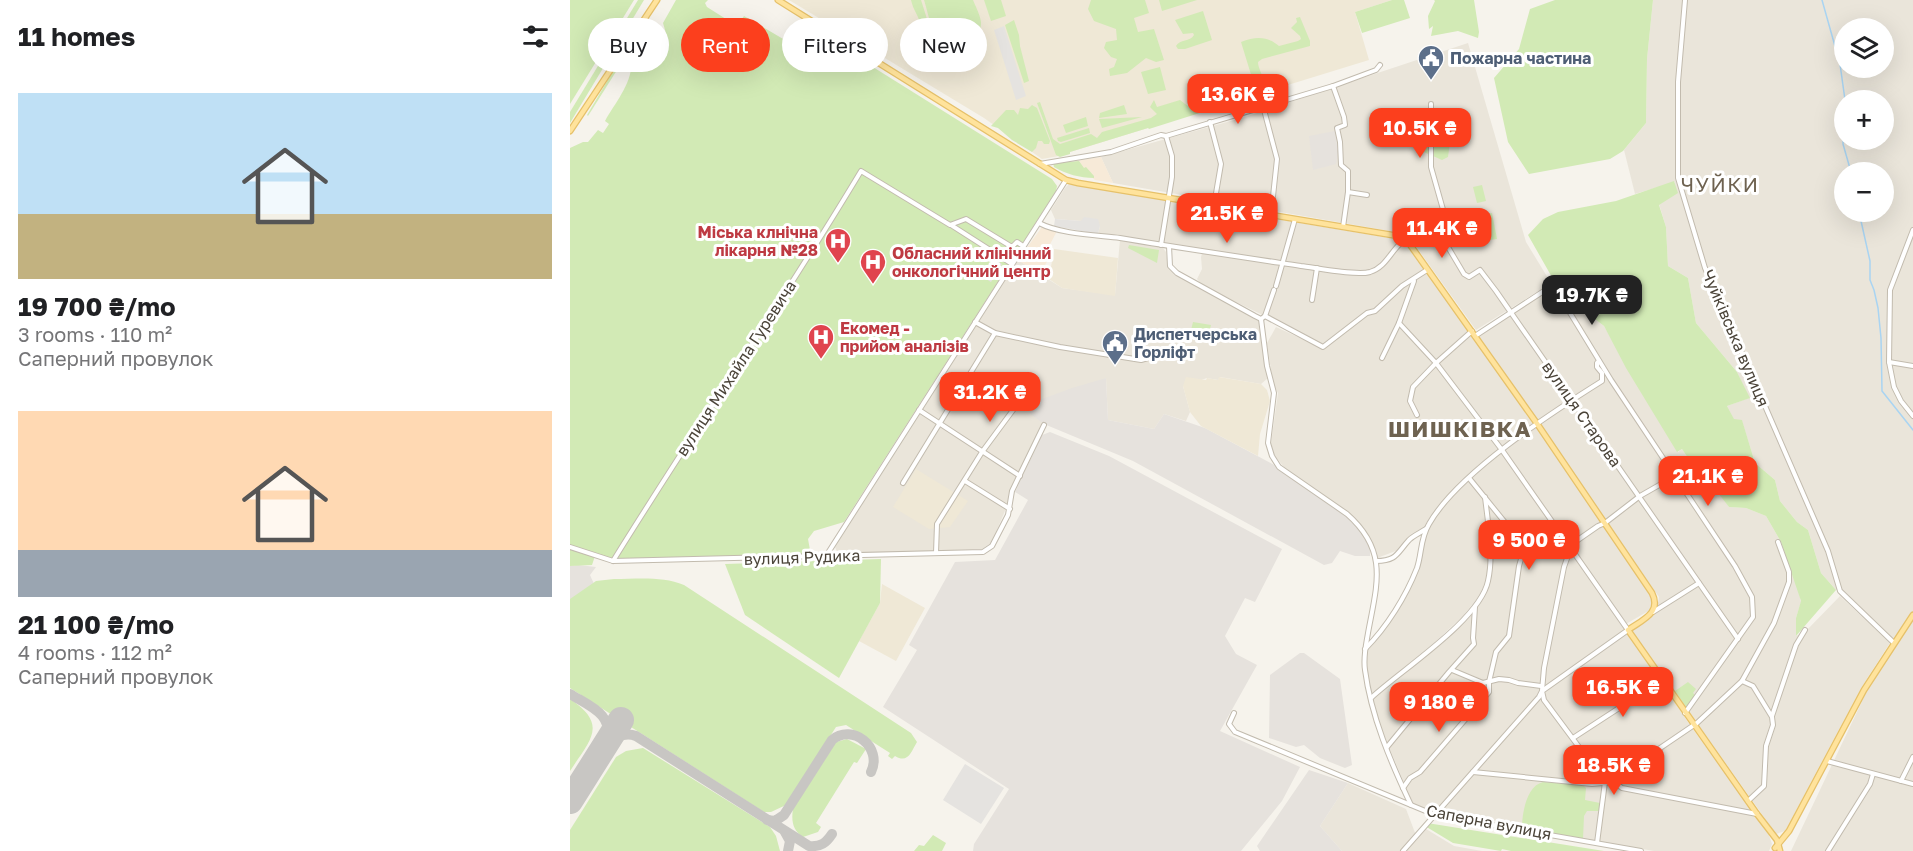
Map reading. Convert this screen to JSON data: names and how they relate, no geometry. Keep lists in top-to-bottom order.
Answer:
{
  "streets": {
    "street": [
      "Чуйківська вулиця",
      "вулиця Михайла Гуревича",
      "вулиця Старова",
      "вулиця Рудика",
      "Саперна вулиця"
    ]
  },
  "crossings": [
    ["вулиця Михайла Гуревича", "вулиця Рудика"]
  ],
  "districts": ["ЧУЙКИ", "ШИШКІВКА"],
  "places": {
    "public building": ["Пожарна частина", "Диспетчерська Горліфт"],
    "hospital": ["Міська клнічна лікарня №28", "Обласний клінічний онкологічний центр", "Екомед - прийом аналізів"]
  },
  "page": {
    "heading": "11 homes",
    "map_buttons": ["+", "−"],
    "chip": [
      "Buy",
      "Rent",
      "Filters",
      "New"
    ],
    "list": [
      {
        "name": "19 700 ₴/mo",
        "note": "3 rooms · 110 m² · Саперний провулок"
      },
      {
        "name": "21 100 ₴/mo",
        "note": "4 rooms · 112 m² · Саперний провулок"
      }
    ],
    "price": [
      "13.6K ₴",
      "10.5K ₴",
      "21.5K ₴",
      "11.4K ₴",
      "19.7K ₴",
      "31.2K ₴",
      "21.1K ₴",
      "9 500 ₴",
      "16.5K ₴",
      "9 180 ₴",
      "18.5K ₴"
    ]
  }
}
